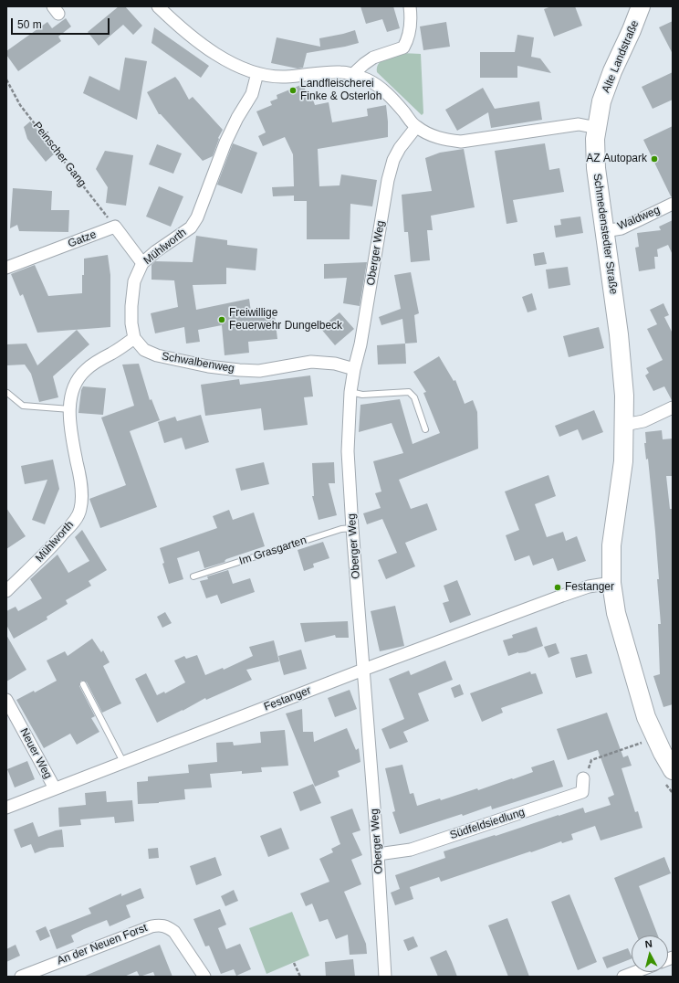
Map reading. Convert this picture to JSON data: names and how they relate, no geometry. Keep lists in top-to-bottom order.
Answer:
{
  "streets": {
    "main road": ["Alte Landstraße", "Schmedenstedter Straße"],
    "street": [
      "Waldweg",
      "Gatze",
      "Mühlworth",
      "Oberger Weg",
      "Schwalbenweg",
      "Festanger",
      "Neuer Weg",
      "Südfeldsiedlung",
      "An der Neuen Forst"
    ],
    "lane": ["Im Grasgarten"],
    "path": ["Peinscher Gang"]
  },
  "crossings": [
    ["Alte Landstraße", "Schmedenstedter Straße"],
    ["Peinscher Gang", "Gatze"],
    ["Waldweg", "Schmedenstedter Straße"],
    ["Schmedenstedter Straße", "Festanger"],
    ["Mühlworth", "Schwalbenweg"],
    ["Oberger Weg", "Schwalbenweg"],
    ["Oberger Weg", "Im Grasgarten"],
    ["Oberger Weg", "Festanger"],
    ["Oberger Weg", "Südfeldsiedlung"],
    ["Festanger", "Neuer Weg"]
  ],
  "places": [
    "Landfleischerei Finke & Osterloh",
    "AZ Autopark",
    "Freiwillige Feuerwehr Dungelbeck",
    "Festanger"
  ],
  "scale_bar": "50 m",
  "north": "top"
}
